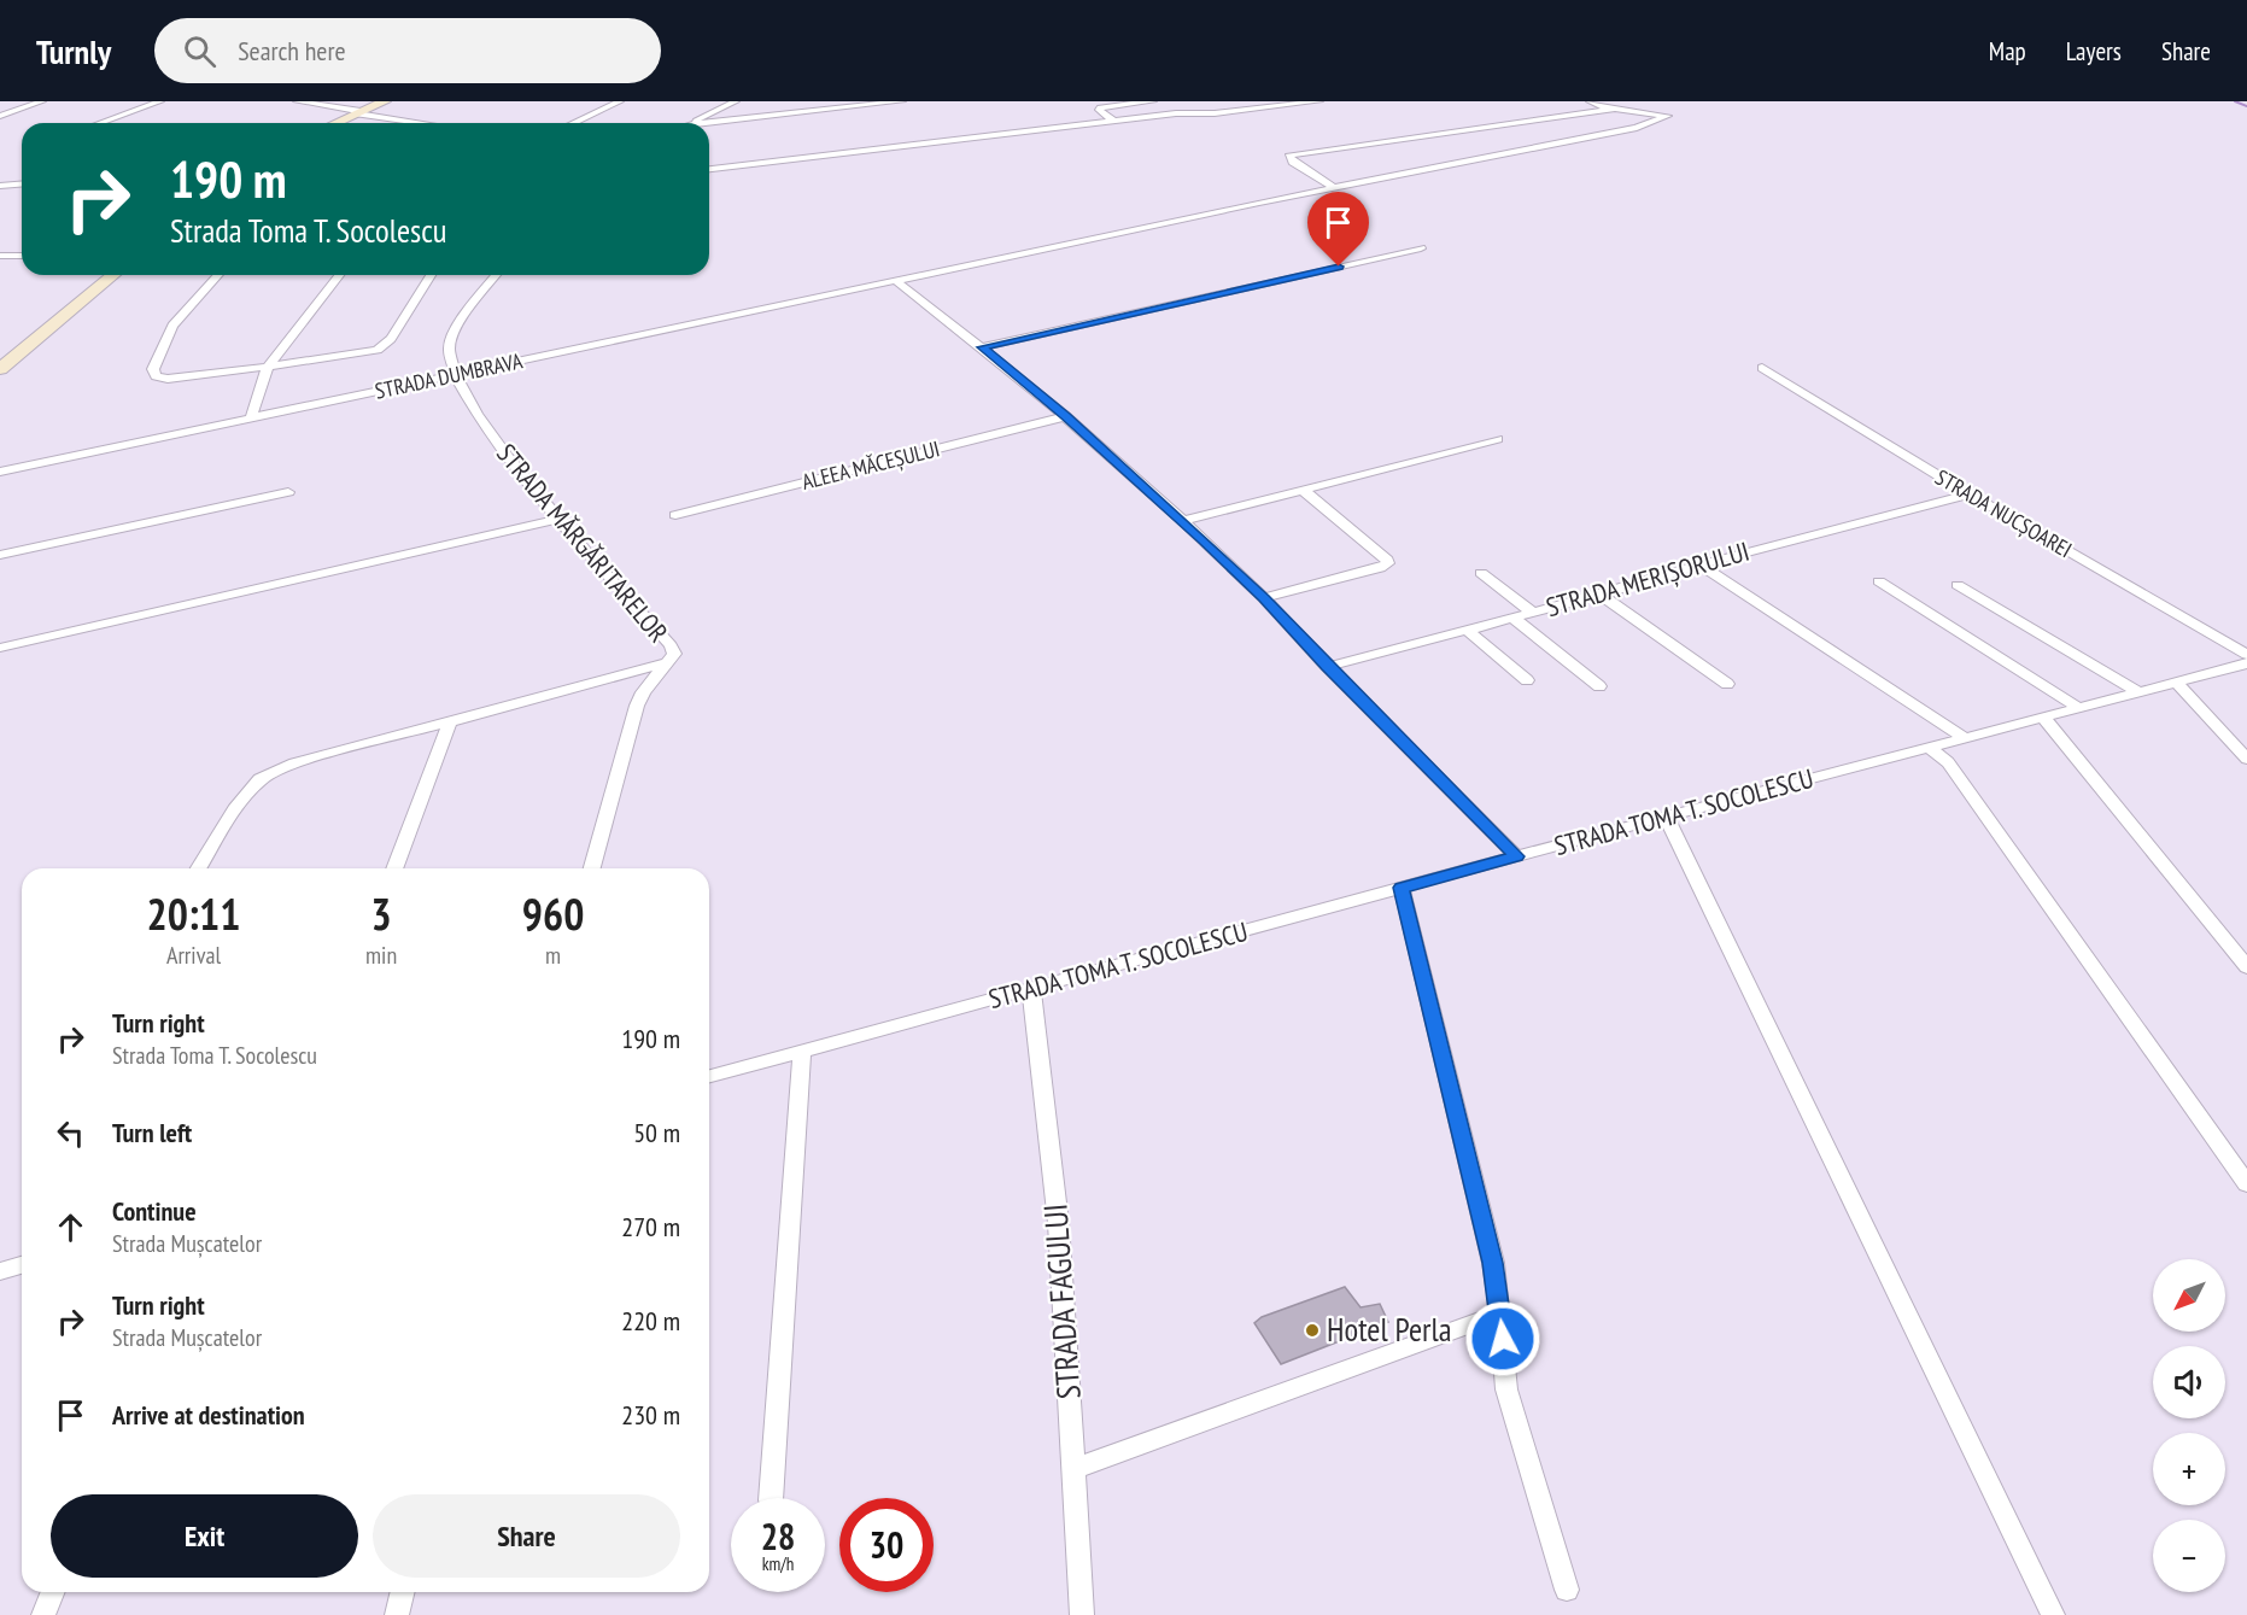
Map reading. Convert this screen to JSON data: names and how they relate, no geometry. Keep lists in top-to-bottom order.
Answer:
{
  "streets": {
    "street": [
      "STRADA DUMBRAVA",
      "ALEEA MĂCEȘULUI",
      "STRADA NUCȘOAREI",
      "STRADA MĂRGĂRITARELOR",
      "STRADA MERIȘORULUI",
      "STRADA TOMA T. SOCOLESCU",
      "STRADA FAGULUI"
    ]
  },
  "crossings": [
    ["STRADA DUMBRAVA", "STRADA MĂRGĂRITARELOR"],
    ["STRADA NUCȘOAREI", "STRADA MERIȘORULUI"],
    ["STRADA TOMA T. SOCOLESCU", "STRADA FAGULUI"]
  ],
  "places": ["Hotel Perla"],
  "north": "bottom left",
  "page": {
    "header": "Turnly",
    "search": "Search here",
    "nav": ["Map", "Layers", "Share"],
    "turn": ["190 m", "Strada Toma T. Socolescu"],
    "eta": [
      "20:11",
      "Arrival",
      "3",
      "min",
      "960",
      "m"
    ],
    "list": [
      {
        "name": "Turn right",
        "note": "Strada Toma T. Socolescu",
        "value": "190 m"
      },
      {
        "name": "Turn left",
        "value": "50 m"
      },
      {
        "name": "Continue",
        "note": "Strada Mușcatelor",
        "value": "270 m"
      },
      {
        "name": "Turn right",
        "note": "Strada Mușcatelor",
        "value": "220 m"
      },
      {
        "name": "Arrive at destination",
        "value": "230 m"
      }
    ],
    "map_buttons": ["+", "−"],
    "buttons": ["Exit", "Share"],
    "speed": "28 km/h",
    "limit": "30"
  }
}
